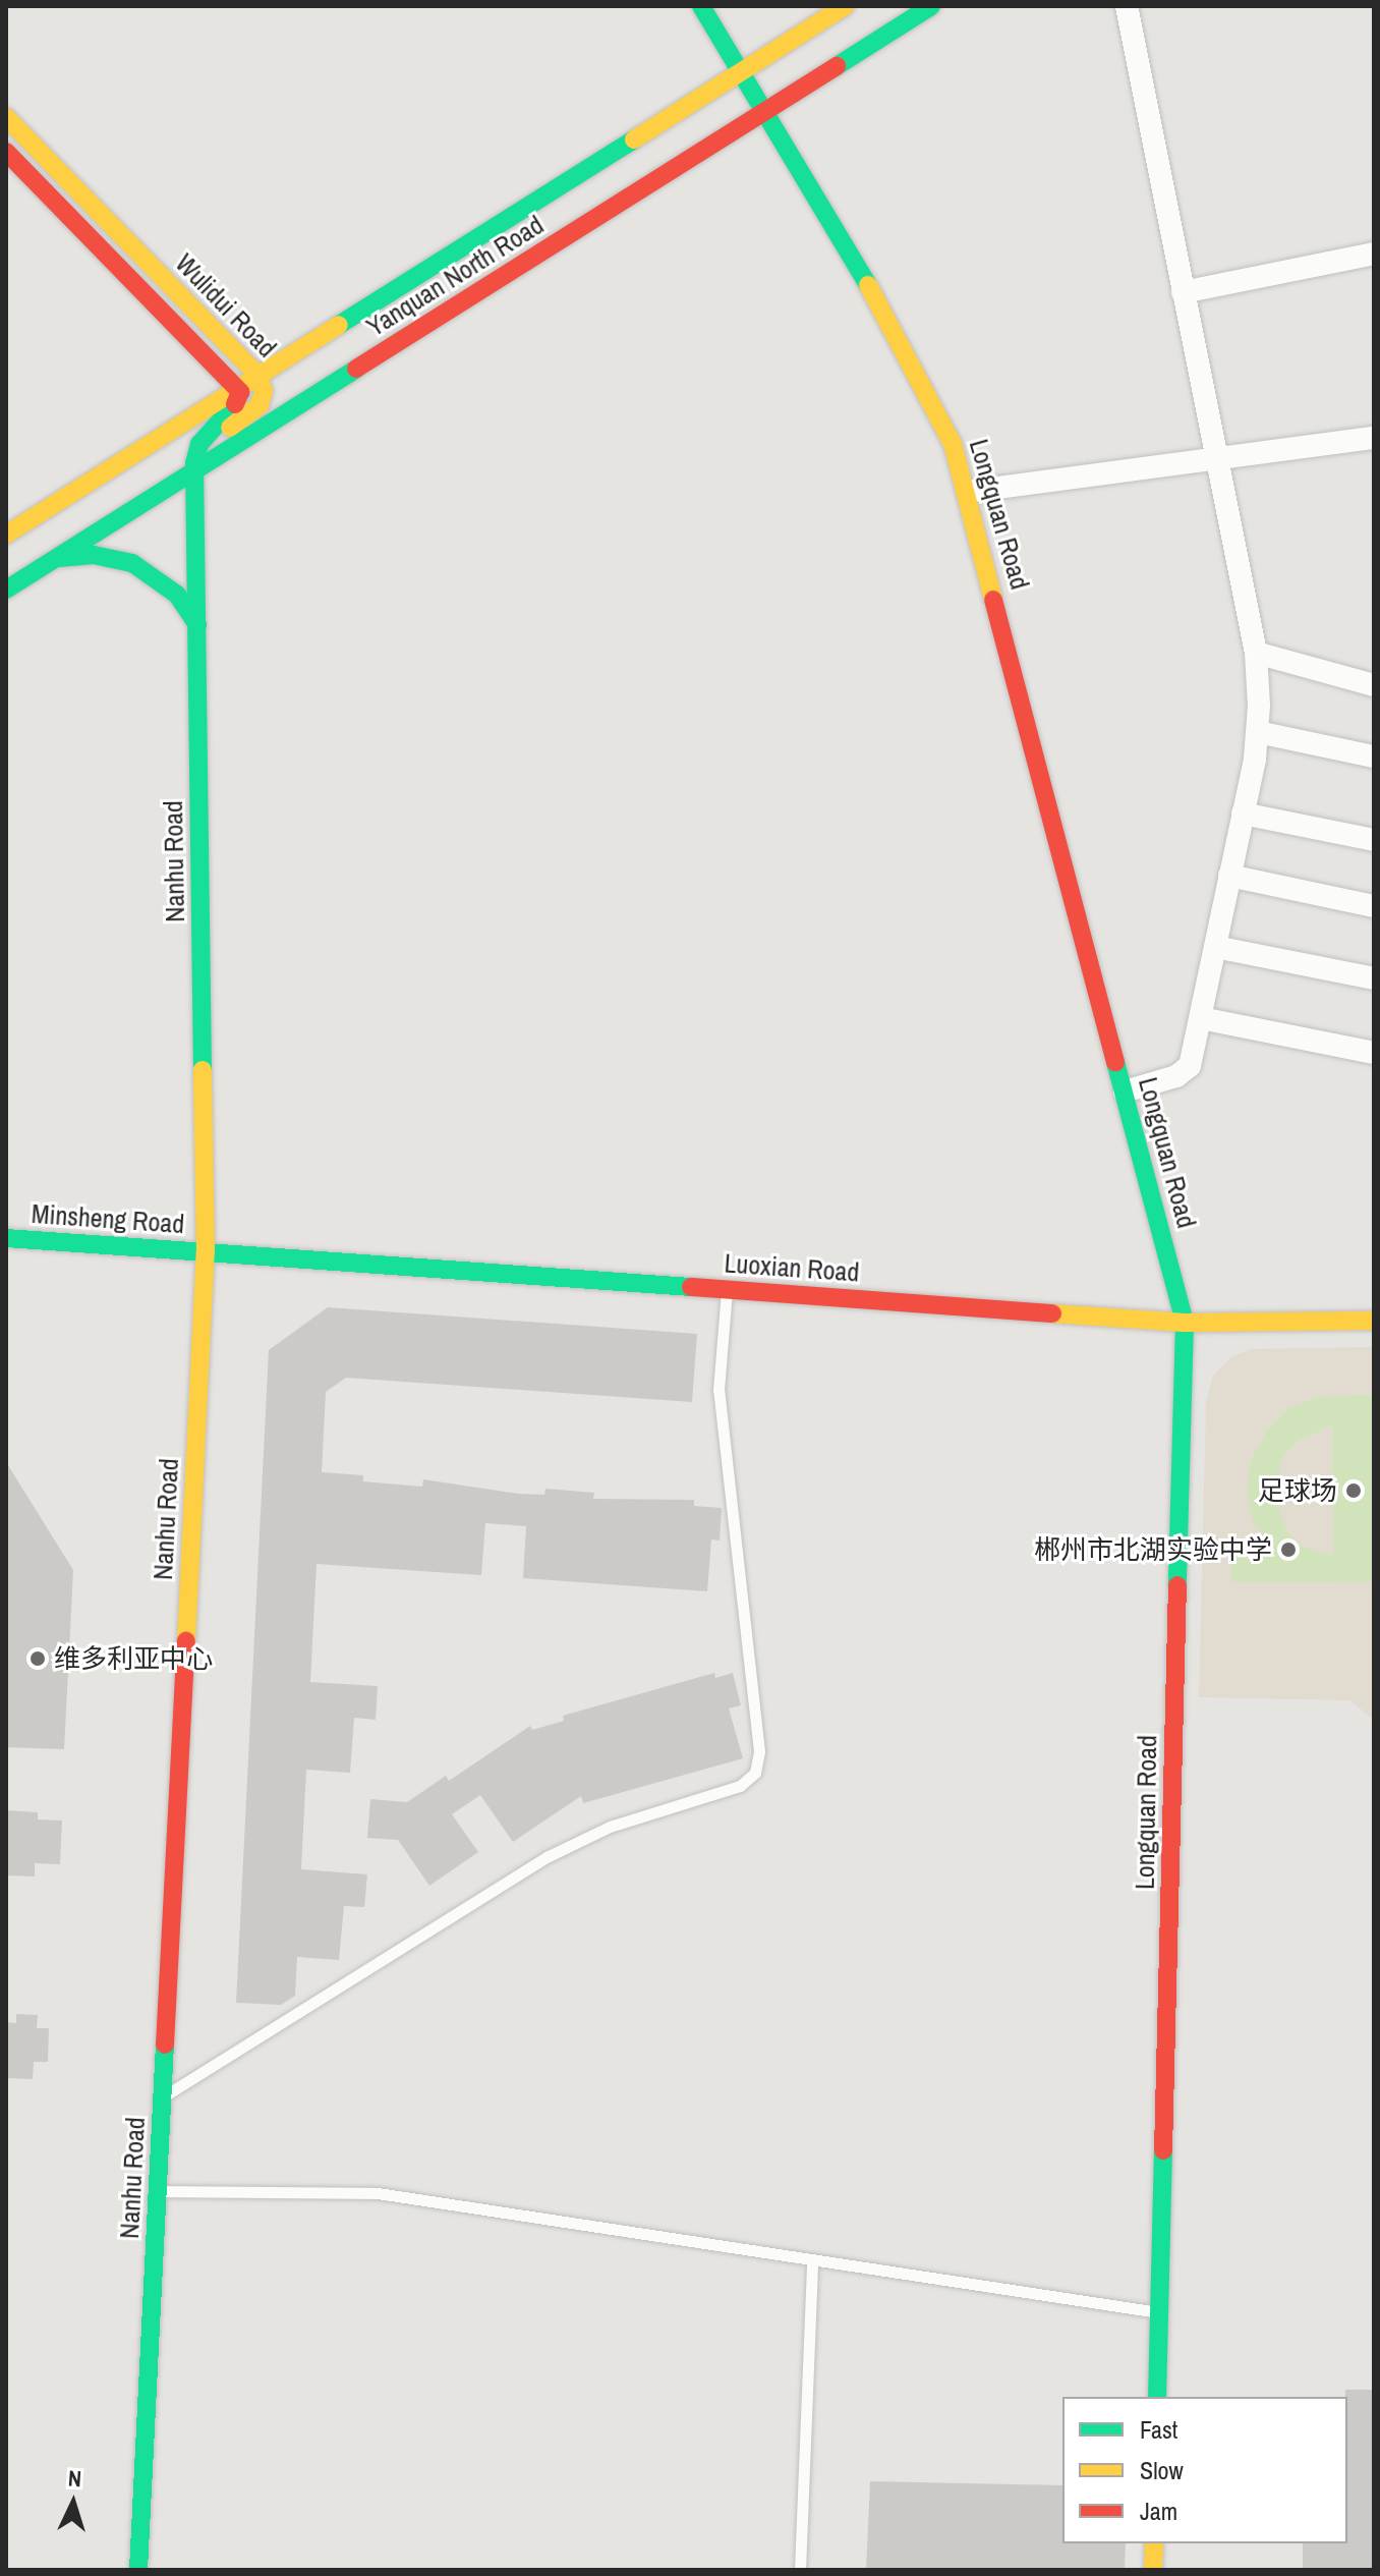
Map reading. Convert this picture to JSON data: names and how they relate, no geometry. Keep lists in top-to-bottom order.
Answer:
{
  "streets": {
    "main road": [
      "Yanquan North Road",
      "Wulidui Road",
      "Longquan Road",
      "Nanhu Road",
      "Minsheng Road",
      "Luoxian Road"
    ]
  },
  "crossings": [
    ["Yanquan North Road", "Wulidui Road"],
    ["Yanquan North Road", "Longquan Road"],
    ["Yanquan North Road", "Nanhu Road"],
    ["Wulidui Road", "Nanhu Road"],
    ["Longquan Road", "Luoxian Road"],
    ["Nanhu Road", "Minsheng Road"],
    ["Nanhu Road", "Luoxian Road"],
    ["Minsheng Road", "Luoxian Road"]
  ],
  "places": ["足球场", "郴州市北湖实验中学", "维多利亚中心"],
  "legend": ["Fast", "Slow", "Jam"],
  "north": "top"
}
